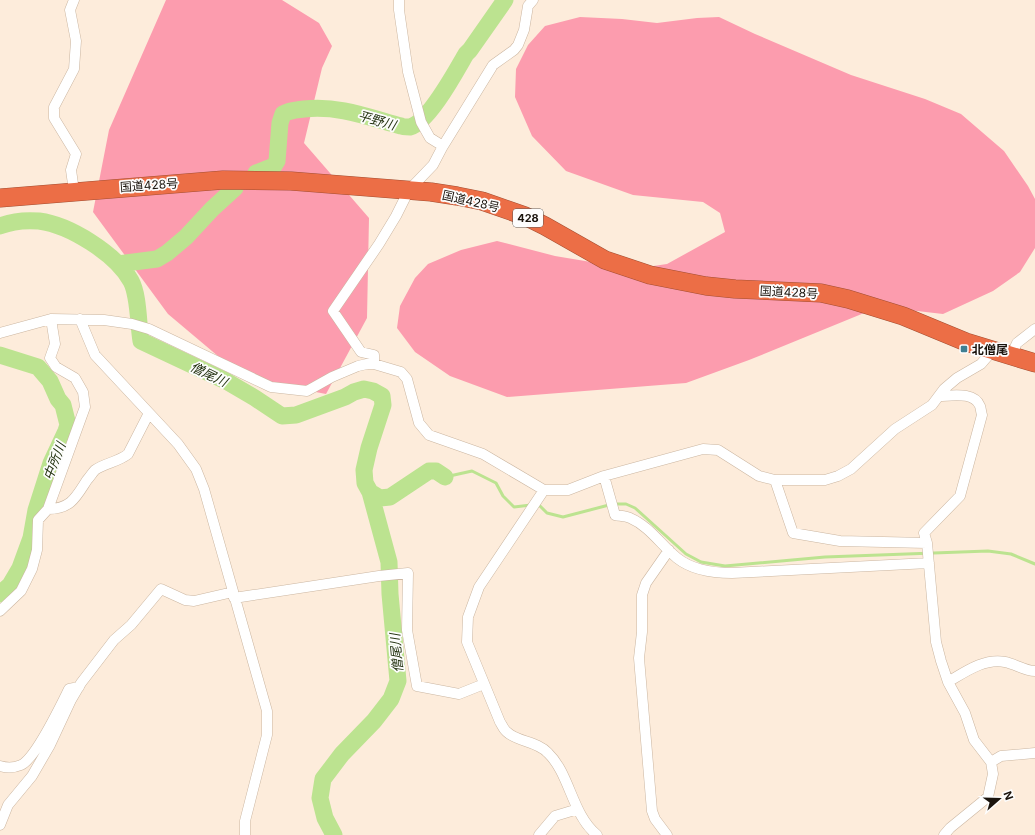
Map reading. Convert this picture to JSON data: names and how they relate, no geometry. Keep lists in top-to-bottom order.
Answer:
{
  "streets": {
    "highway": ["国道428号", "428"]
  },
  "water": ["平野川", "僧尾川", "中所川"],
  "places": {
    "transit": ["北僧尾"]
  },
  "north": "right"
}
